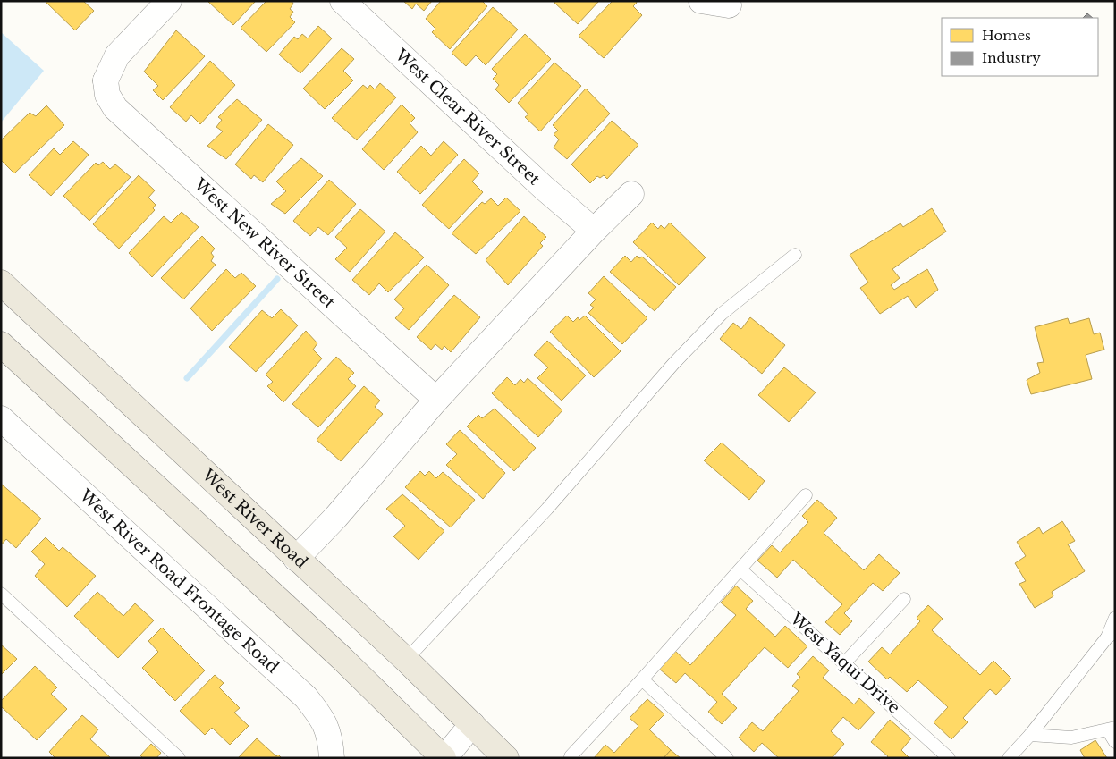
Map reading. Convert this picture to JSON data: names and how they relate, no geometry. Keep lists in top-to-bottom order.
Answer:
{
  "streets": {
    "main road": ["West River Road"],
    "street": ["West Clear River Street", "West New River Street", "West River Road Frontage Road"],
    "lane": ["West Yaqui Drive"]
  },
  "legend": ["Homes", "Industry"]
}
